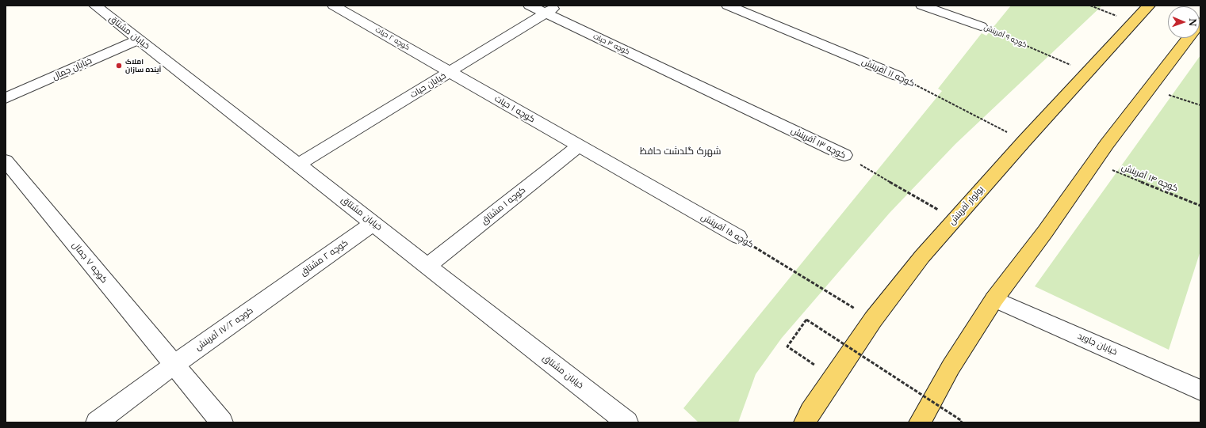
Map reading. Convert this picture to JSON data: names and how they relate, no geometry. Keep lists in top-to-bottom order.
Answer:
{
  "streets": {
    "main road": ["بولوار آفرینش"],
    "street": [
      "خیابان مشتاق",
      "کوچه ۹ آفرینش",
      "کوچه ۲ حیات",
      "کوچه ۳ حیات",
      "خیابان جمال",
      "کوچه ۱۱ آفرینش",
      "خیابان حیات",
      "کوچه ۱ حیات",
      "کوچه ۱۳ آفرینش",
      "کوچه ۱ مشتاق",
      "کوچه ۱۵ آفرینش",
      "کوچه ۲ مشتاق",
      "کوچه ۷ جمال",
      "کوچه ۱۷/۲ آفرینش",
      "خیابان جاوید"
    ],
    "path": ["کوچه ۱۴ آفرینش"]
  },
  "crossings": [
    ["خیابان مشتاق", "خیابان جمال"],
    ["خیابان مشتاق", "خیابان حیات"],
    ["خیابان مشتاق", "کوچه ۱ مشتاق"],
    ["خیابان مشتاق", "کوچه ۲ مشتاق"],
    ["کوچه ۹ آفرینش", "بولوار آفرینش"],
    ["کوچه ۲ حیات", "خیابان حیات"],
    ["کوچه ۲ حیات", "کوچه ۱ حیات"],
    ["کوچه ۳ حیات", "خیابان حیات"],
    ["کوچه ۳ حیات", "کوچه ۱۳ آفرینش"],
    ["کوچه ۱۱ آفرینش", "بولوار آفرینش"],
    ["خیابان حیات", "کوچه ۱ حیات"],
    ["کوچه ۱ حیات", "کوچه ۱ مشتاق"],
    ["کوچه ۱ حیات", "کوچه ۱۵ آفرینش"],
    ["کوچه ۱۳ آفرینش", "بولوار آفرینش"],
    ["کوچه ۱ مشتاق", "کوچه ۱۵ آفرینش"],
    ["بولوار آفرینش", "کوچه ۱۵ آفرینش"],
    ["کوچه ۲ مشتاق", "کوچه ۱۷/۲ آفرینش"],
    ["کوچه ۷ جمال", "کوچه ۱۷/۲ آفرینش"]
  ],
  "districts": ["شهرک گلدشت حافظ"],
  "places": ["املاک آینده سازان"],
  "north": "right"
}
